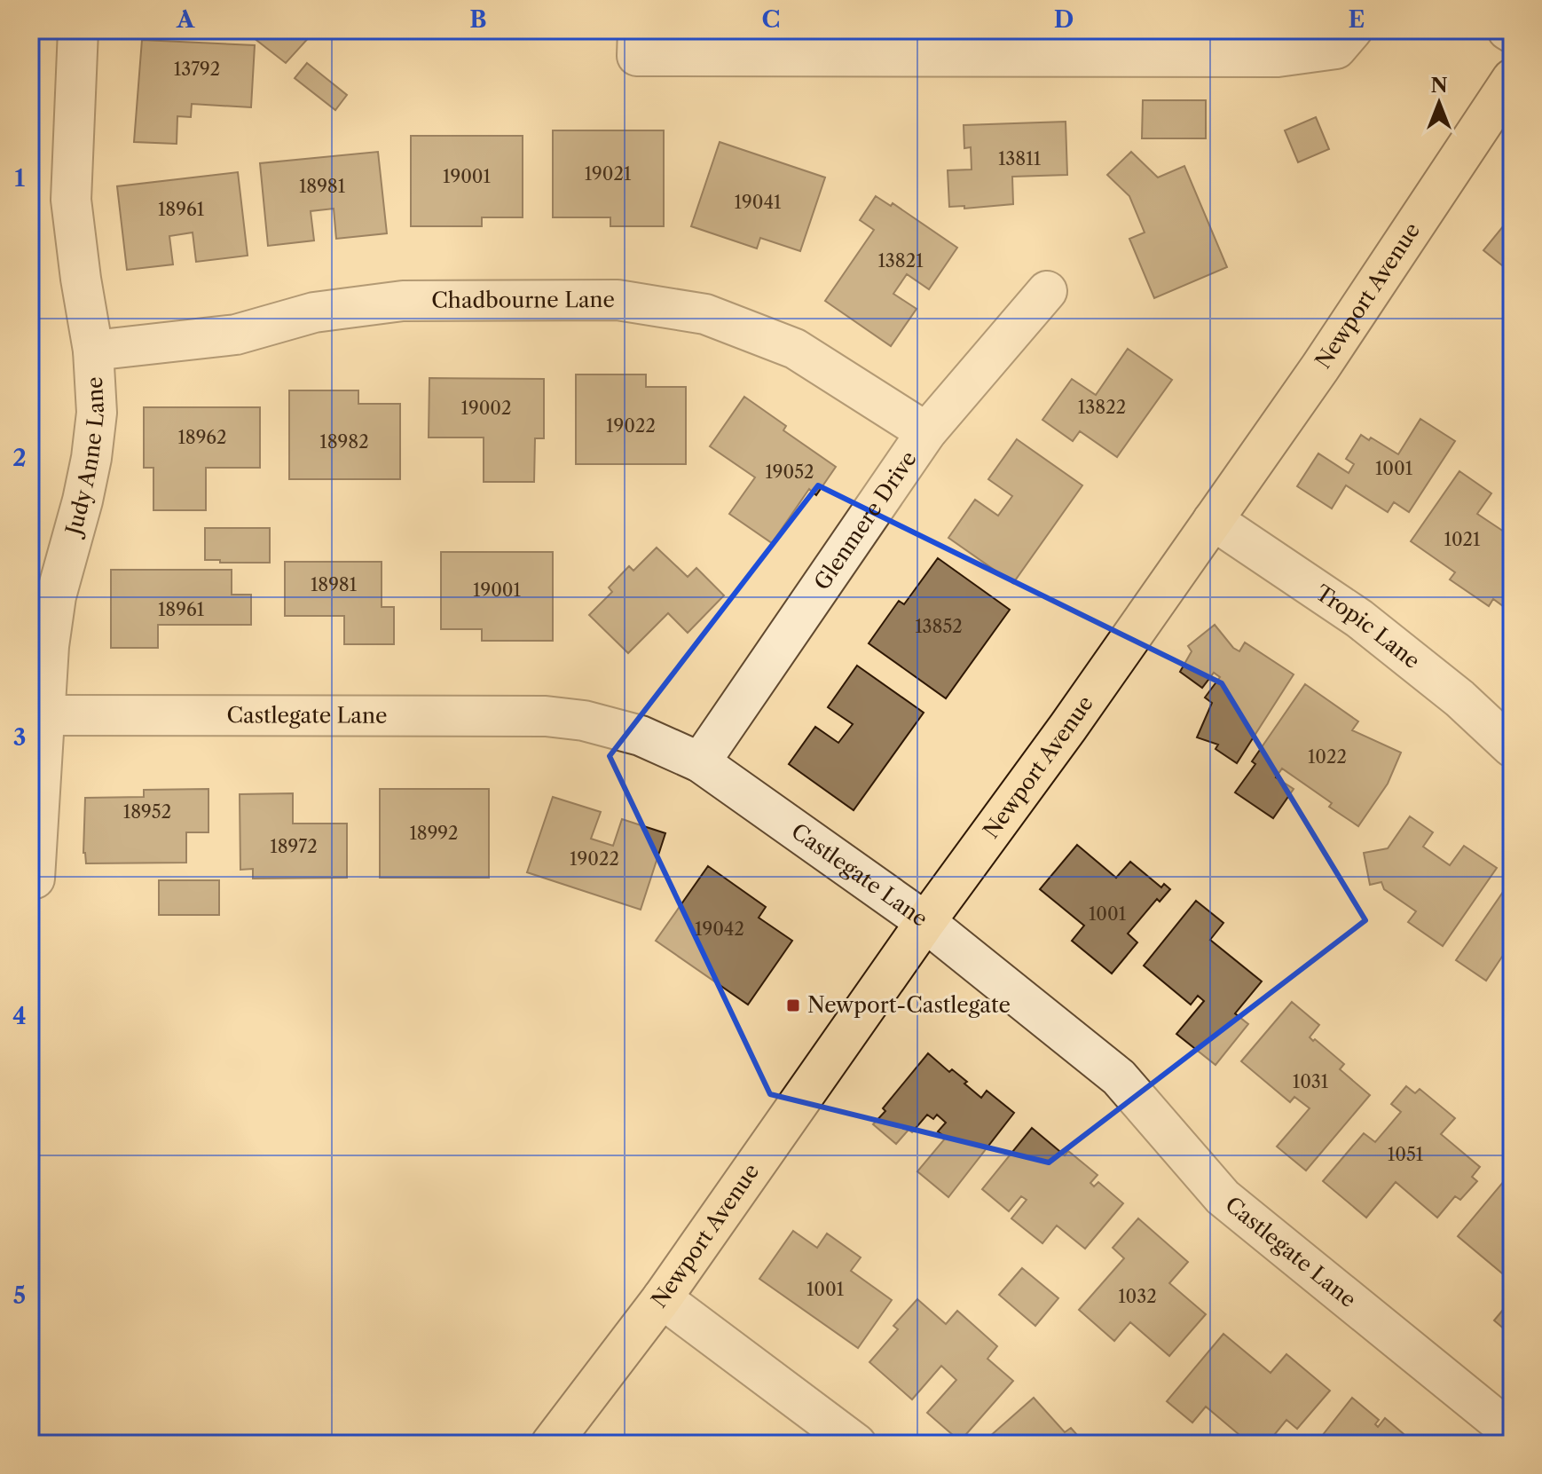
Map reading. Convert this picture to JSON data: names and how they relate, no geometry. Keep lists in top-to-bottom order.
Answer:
{
  "streets": {
    "main road": ["Newport Avenue"],
    "street": [
      "Chadbourne Lane",
      "Judy Anne Lane",
      "Glenmere Drive",
      "Tropic Lane",
      "Castlegate Lane"
    ]
  },
  "crossings": [
    ["Newport Avenue", "Tropic Lane"],
    ["Newport Avenue", "Castlegate Lane"],
    ["Chadbourne Lane", "Judy Anne Lane"],
    ["Chadbourne Lane", "Glenmere Drive"],
    ["Judy Anne Lane", "Castlegate Lane"],
    ["Glenmere Drive", "Castlegate Lane"]
  ],
  "places": {
    "transit": ["Newport-Castlegate"]
  },
  "house_numbers": [
    "13792",
    "13811",
    "19021",
    "19001",
    "18981",
    "19041",
    "18961",
    "13821",
    "13822",
    "19002",
    "19022",
    "18962",
    "18982",
    "1001",
    "19052",
    "1021",
    "18981",
    "19001",
    "18961",
    "13852",
    "1022",
    "18952",
    "18992",
    "18972",
    "19022",
    "1001",
    "19042",
    "1031",
    "1051",
    "1001",
    "1032"
  ],
  "north": "top",
  "grid": {
    "columns": [
      "A",
      "B",
      "C",
      "D",
      "E"
    ],
    "rows": [
      "1",
      "2",
      "3",
      "4",
      "5"
    ]
  }
}
